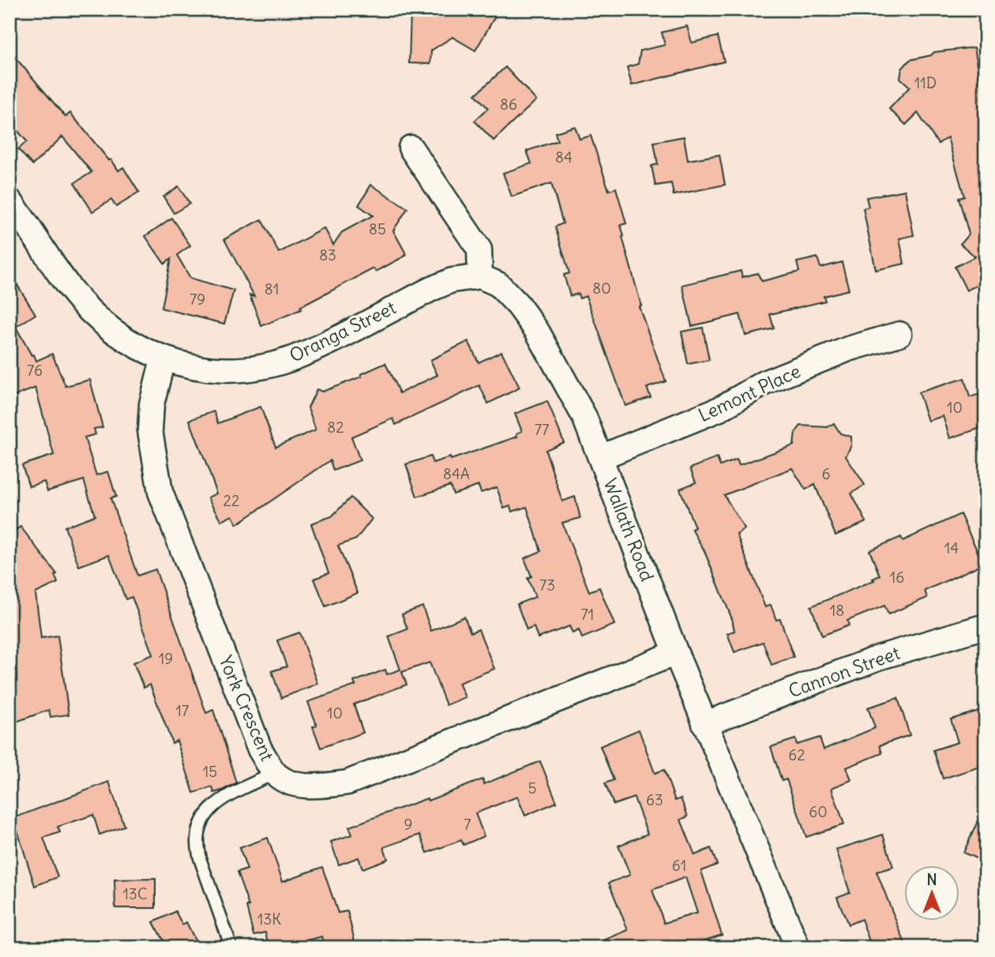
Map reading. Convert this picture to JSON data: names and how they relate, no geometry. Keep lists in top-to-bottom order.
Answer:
{
  "streets": {
    "street": [
      "Oranga Street",
      "Lemont Place",
      "Wallath Road",
      "Cannon Street",
      "York Crescent"
    ]
  },
  "crossings": [
    ["Oranga Street", "Wallath Road"],
    ["Oranga Street", "York Crescent"],
    ["Lemont Place", "Wallath Road"],
    ["Wallath Road", "Cannon Street"],
    ["Wallath Road", "York Crescent"]
  ],
  "house_numbers": [
    "11D",
    "86",
    "84",
    "85",
    "83",
    "80",
    "81",
    "79",
    "76",
    "10",
    "82",
    "77",
    "84A",
    "6",
    "22",
    "14",
    "16",
    "73",
    "18",
    "71",
    "19",
    "17",
    "10",
    "62",
    "15",
    "5",
    "63",
    "60",
    "9",
    "7",
    "61",
    "13C",
    "13K"
  ],
  "north": "top"
}
